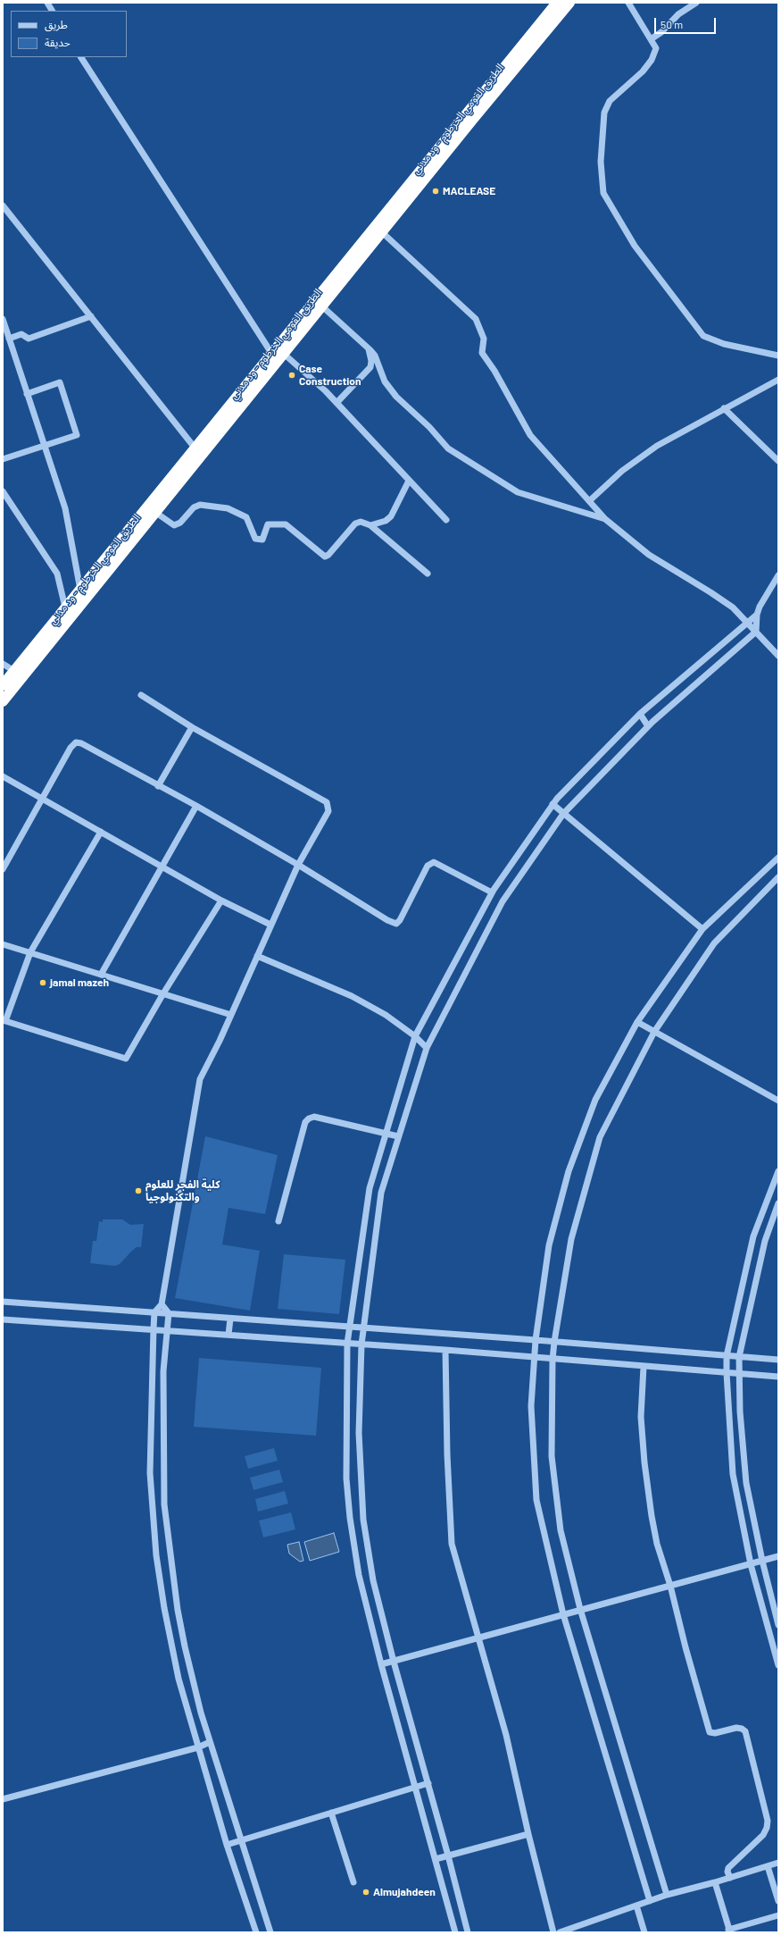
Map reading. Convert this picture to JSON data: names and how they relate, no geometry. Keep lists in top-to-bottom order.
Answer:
{
  "streets": {
    "highway": ["الطريق القومي الخرطوم - ود مدني"]
  },
  "places": [
    "MACLEASE",
    "Case Construction",
    "jamal mazeh",
    "كلية الفجر للعلوم والتكنولوجيا",
    "Almujahdeen"
  ],
  "legend": ["طريق", "حديقة"],
  "scale_bar": "50 m"
}
